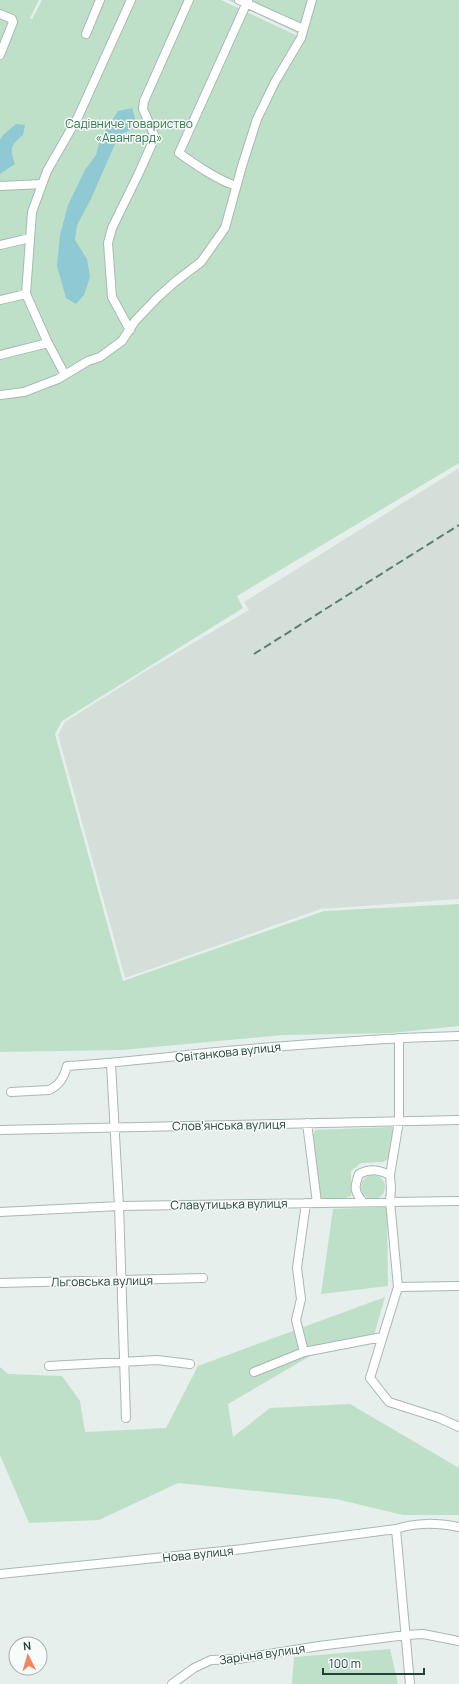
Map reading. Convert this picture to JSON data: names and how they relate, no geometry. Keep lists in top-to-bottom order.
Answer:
{
  "streets": {
    "street": [
      "Світанкова вулиця",
      "Словʼянська вулиця",
      "Славутицька вулиця",
      "Льговська вулиця",
      "Нова вулиця",
      "Зарічна вулиця"
    ]
  },
  "parks": ["Садівниче товариство «Авангард»"],
  "scale_bar": "100 m",
  "north": "top"
}
